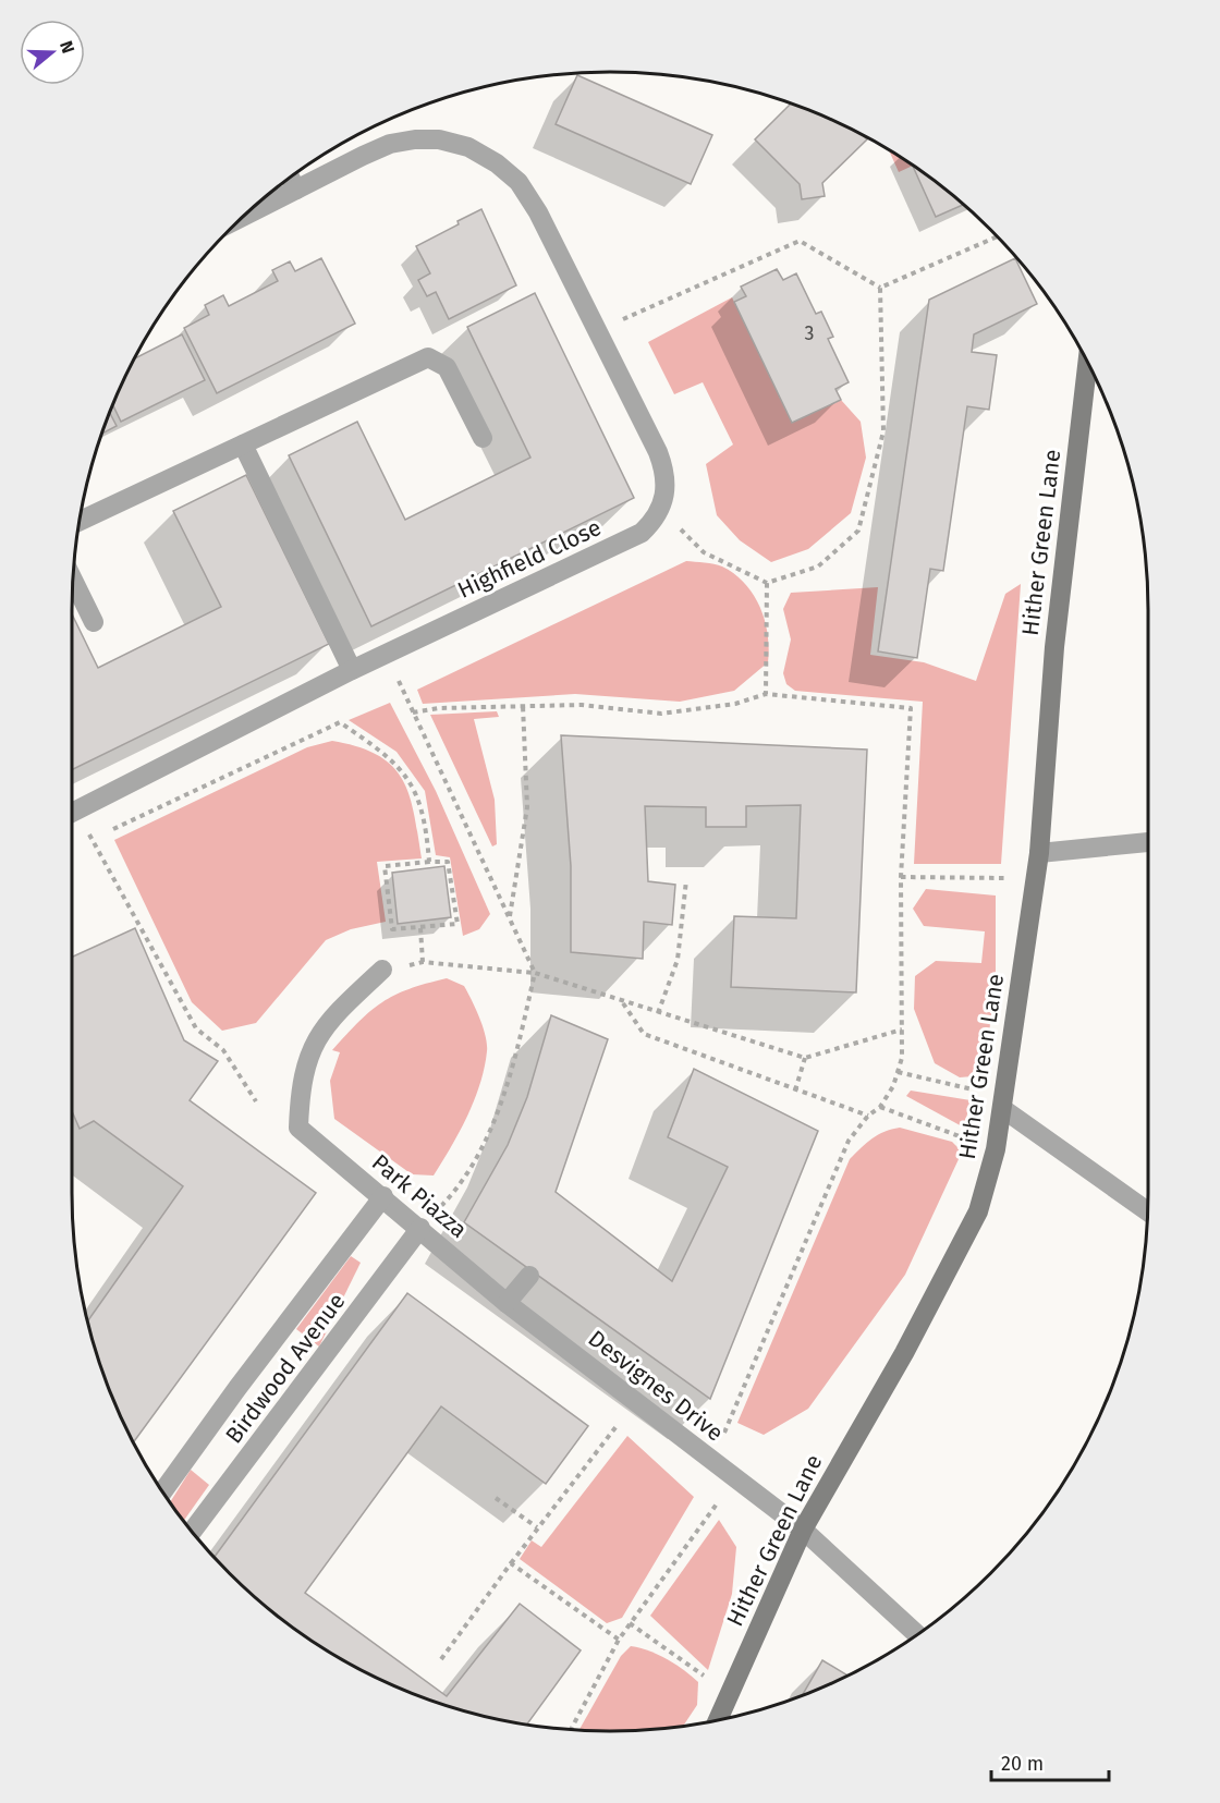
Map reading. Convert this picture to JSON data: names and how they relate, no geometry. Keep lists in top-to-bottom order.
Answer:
{
  "streets": {
    "street": [
      "Hither Green Lane",
      "Highfield Close",
      "Park Piazza",
      "Birdwood Avenue",
      "Desvignes Drive"
    ]
  },
  "crossings": [
    ["Hither Green Lane", "Desvignes Drive"],
    ["Park Piazza", "Birdwood Avenue"],
    ["Park Piazza", "Desvignes Drive"]
  ],
  "house_numbers": ["3"],
  "scale_bar": "20 m",
  "north": "right"
}
